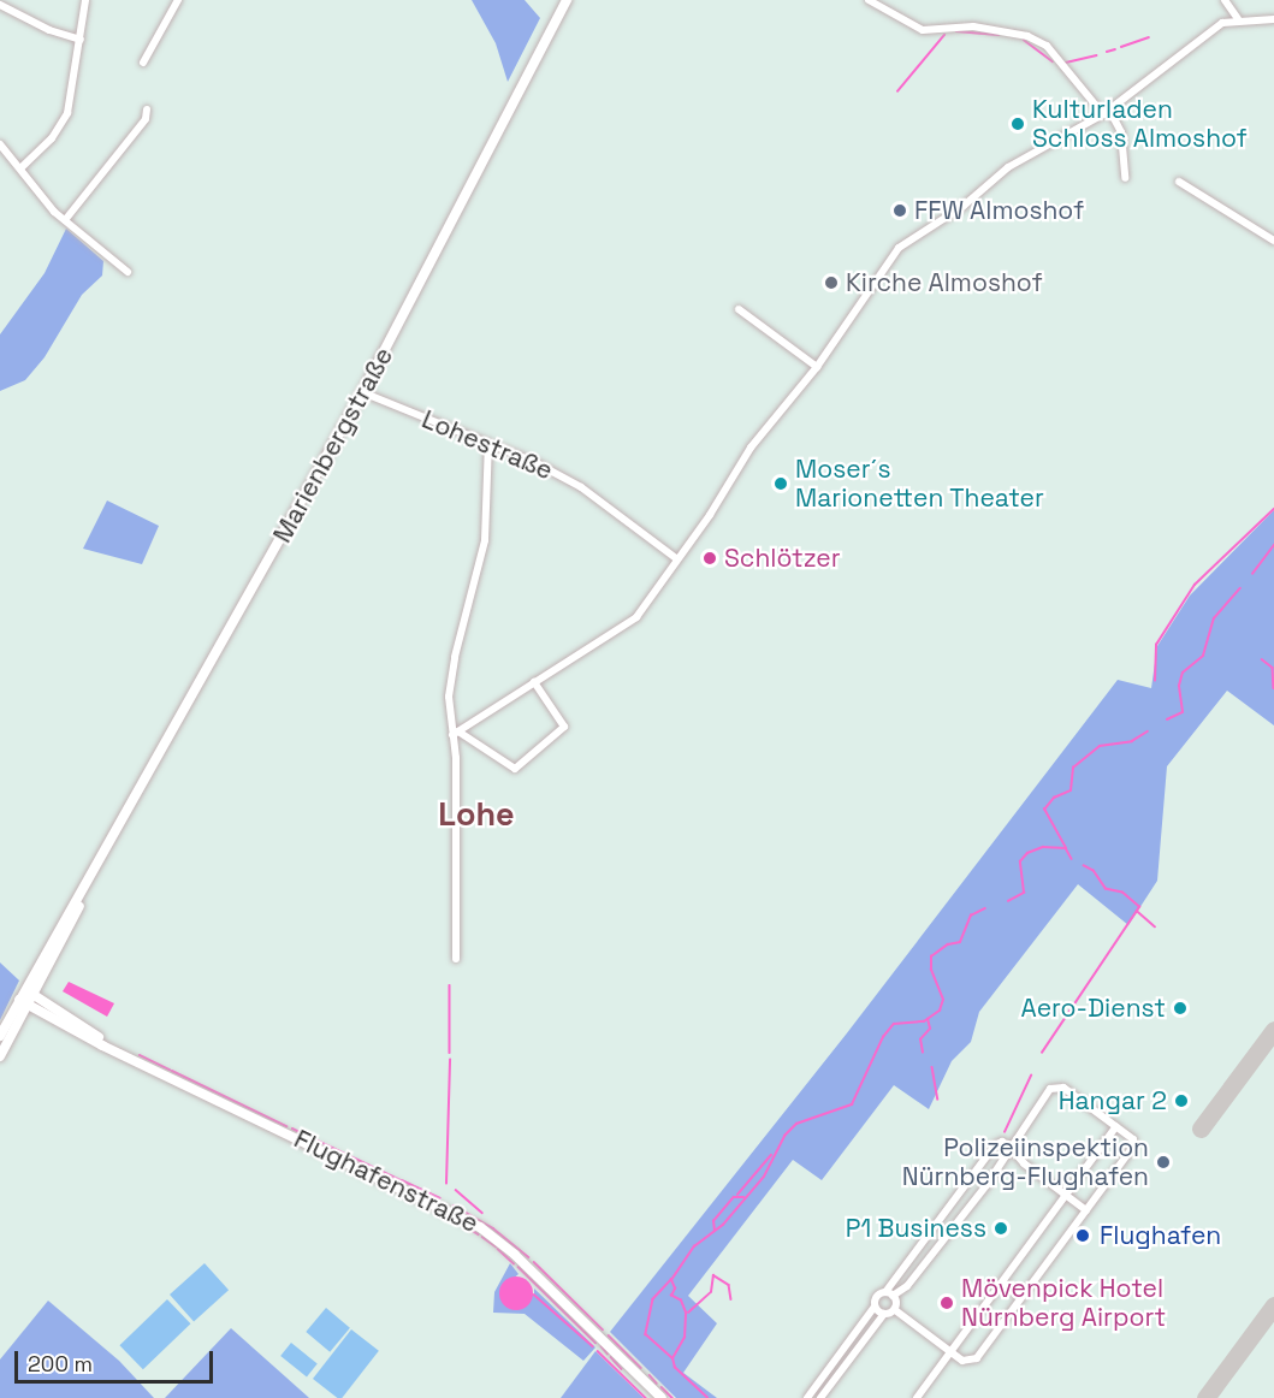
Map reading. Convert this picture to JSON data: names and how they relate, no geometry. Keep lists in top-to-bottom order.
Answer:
{
  "streets": {
    "main road": ["Marienbergstraße", "Flughafenstraße"],
    "street": ["Lohestraße"]
  },
  "crossings": [
    ["Marienbergstraße", "Lohestraße"],
    ["Marienbergstraße", "Flughafenstraße"]
  ],
  "districts": ["Lohe"],
  "places": [
    "Kulturladen Schloss Almoshof",
    "FFW Almoshof",
    "Kirche Almoshof",
    "Moser´s Marionetten Theater",
    "Schlötzer",
    "Aero-Dienst",
    "Hangar 2",
    "Polizeiinspektion Nürnberg-Flughafen",
    "P1 Business",
    "Flughafen",
    "Mövenpick Hotel Nürnberg Airport"
  ],
  "scale_bar": "200 m"
}
